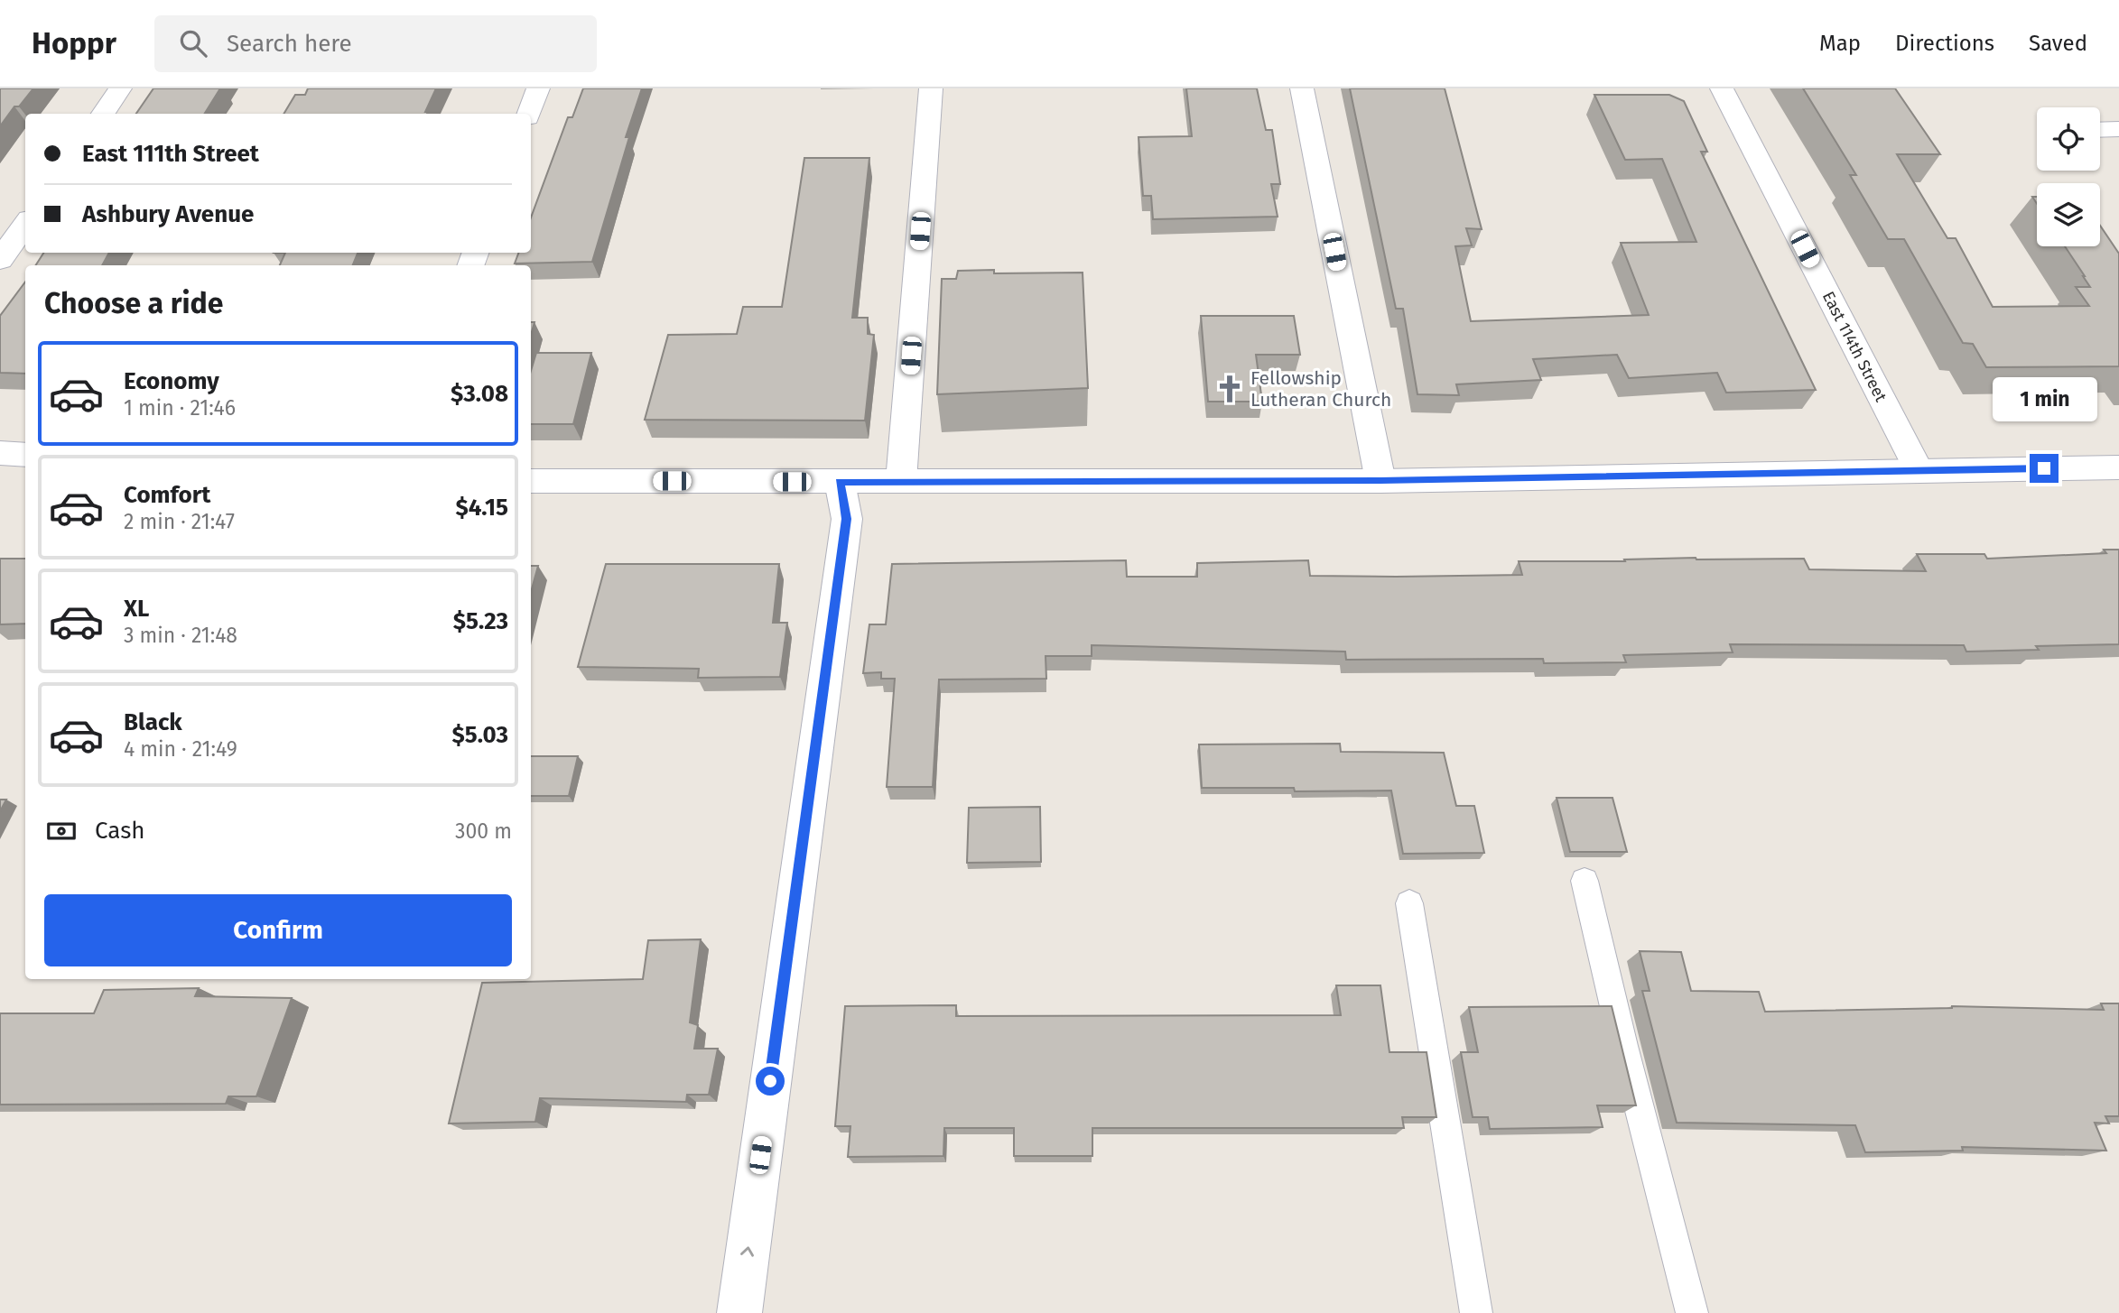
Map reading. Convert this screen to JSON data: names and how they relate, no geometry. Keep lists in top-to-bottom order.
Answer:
{
  "streets": {
    "street": ["East 114th Street"]
  },
  "places": {
    "church": ["Fellowship Lutheran Church"]
  },
  "page": {
    "header": "Hoppr",
    "search": "Search here",
    "nav": ["Map", "Directions", "Saved"],
    "banner": ["East 111th Street", "Ashbury Avenue"],
    "heading": "Choose a ride",
    "list": [
      {
        "name": "Economy",
        "note": "1 min · 21:46",
        "value": "$3.08"
      },
      {
        "name": "Comfort",
        "note": "2 min · 21:47",
        "value": "$4.15"
      },
      {
        "name": "XL",
        "note": "3 min · 21:48",
        "value": "$5.23"
      },
      {
        "name": "Black",
        "note": "4 min · 21:49",
        "value": "$5.03"
      }
    ],
    "bubble": "1 min",
    "pay": ["Cash", "300 m"],
    "buttons": "Confirm"
  }
}
